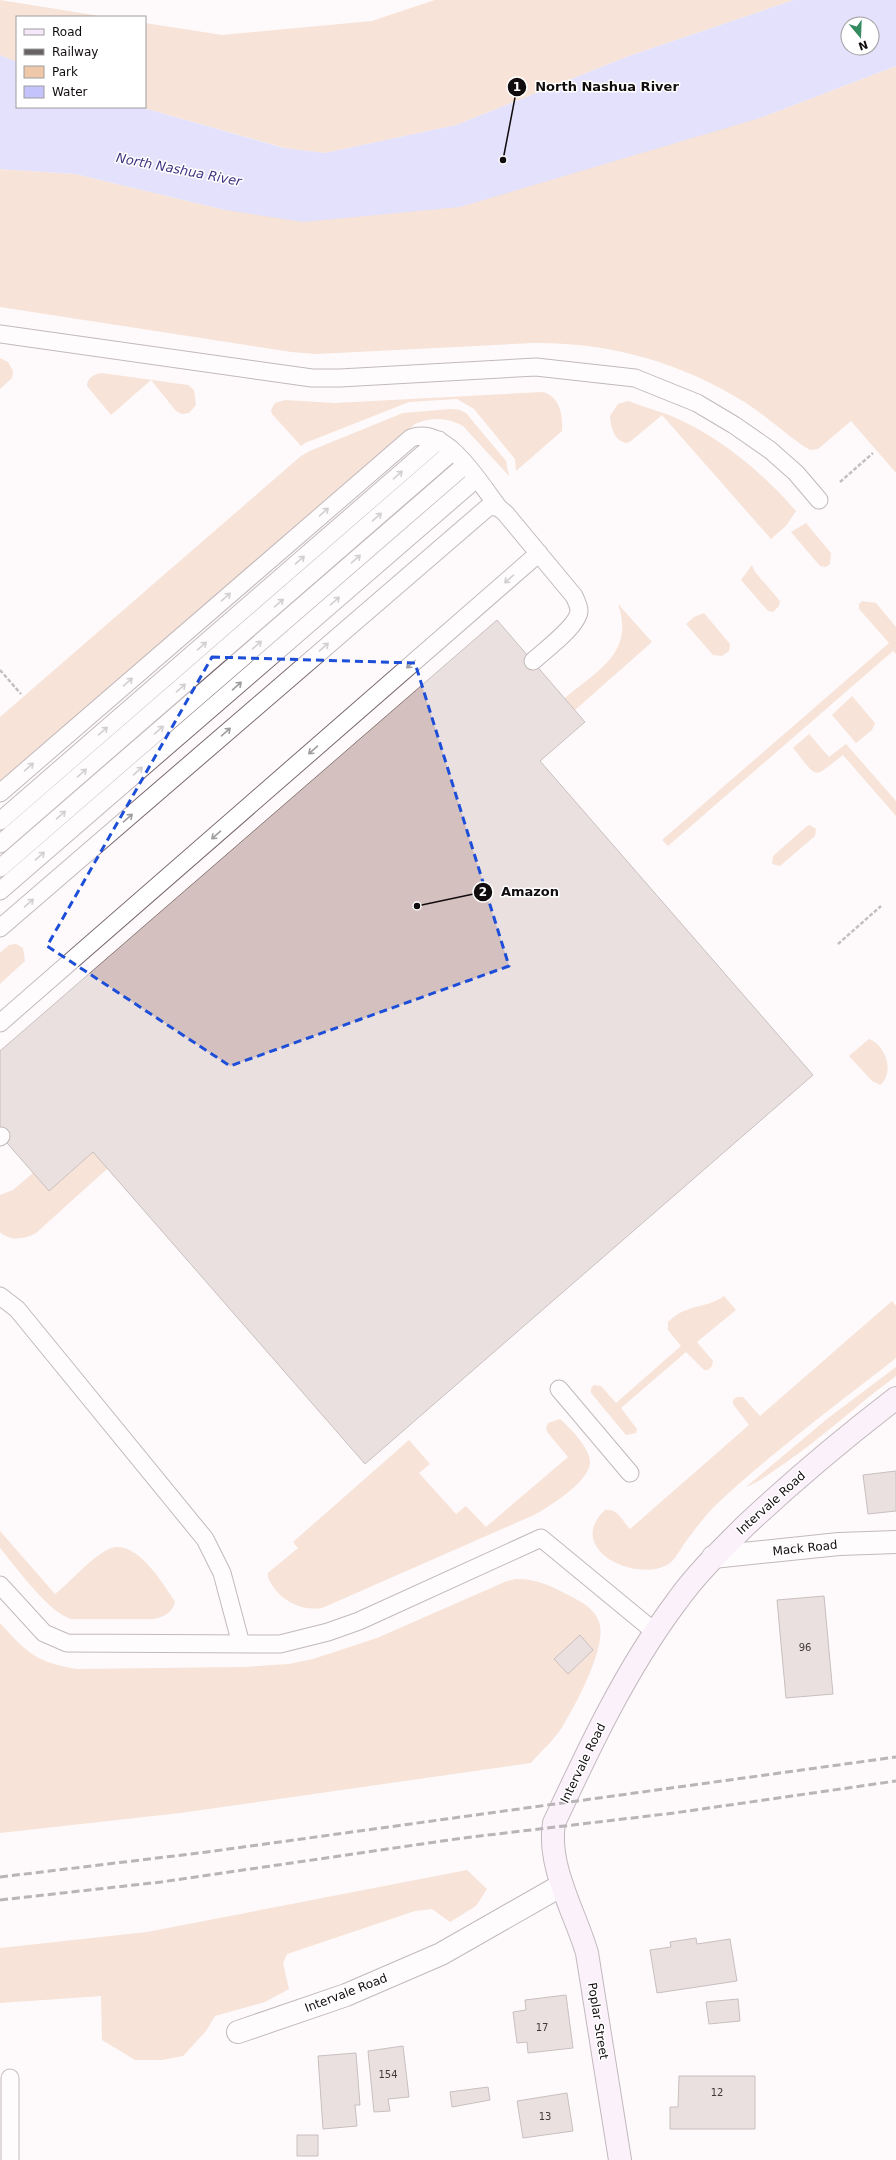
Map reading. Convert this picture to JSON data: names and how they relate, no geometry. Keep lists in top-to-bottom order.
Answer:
{
  "streets": {
    "main road": ["Intervale Road", "Poplar Street"],
    "street": ["Mack Road"]
  },
  "crossings": [
    ["Intervale Road", "Mack Road"],
    ["Intervale Road", "Poplar Street"]
  ],
  "water": ["North Nashua River"],
  "places": ["North Nashua River", "Amazon"],
  "house_numbers": [
    "96",
    "17",
    "154",
    "12",
    "13"
  ],
  "legend": [
    "Road",
    "Railway",
    "Park",
    "Water"
  ],
  "north": "bottom"
}
